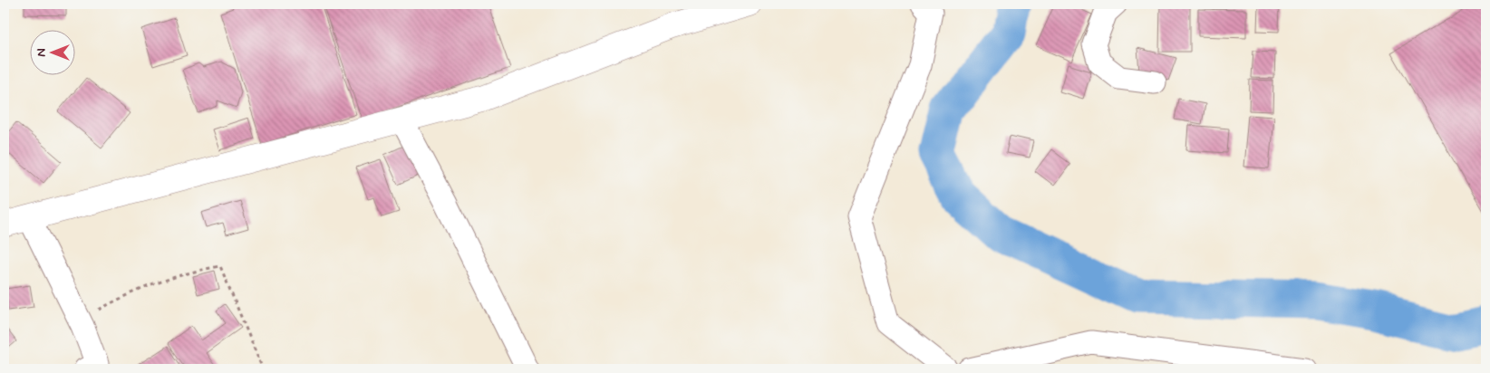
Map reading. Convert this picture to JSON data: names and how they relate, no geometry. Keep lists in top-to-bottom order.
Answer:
{
  "north": "left"
}
